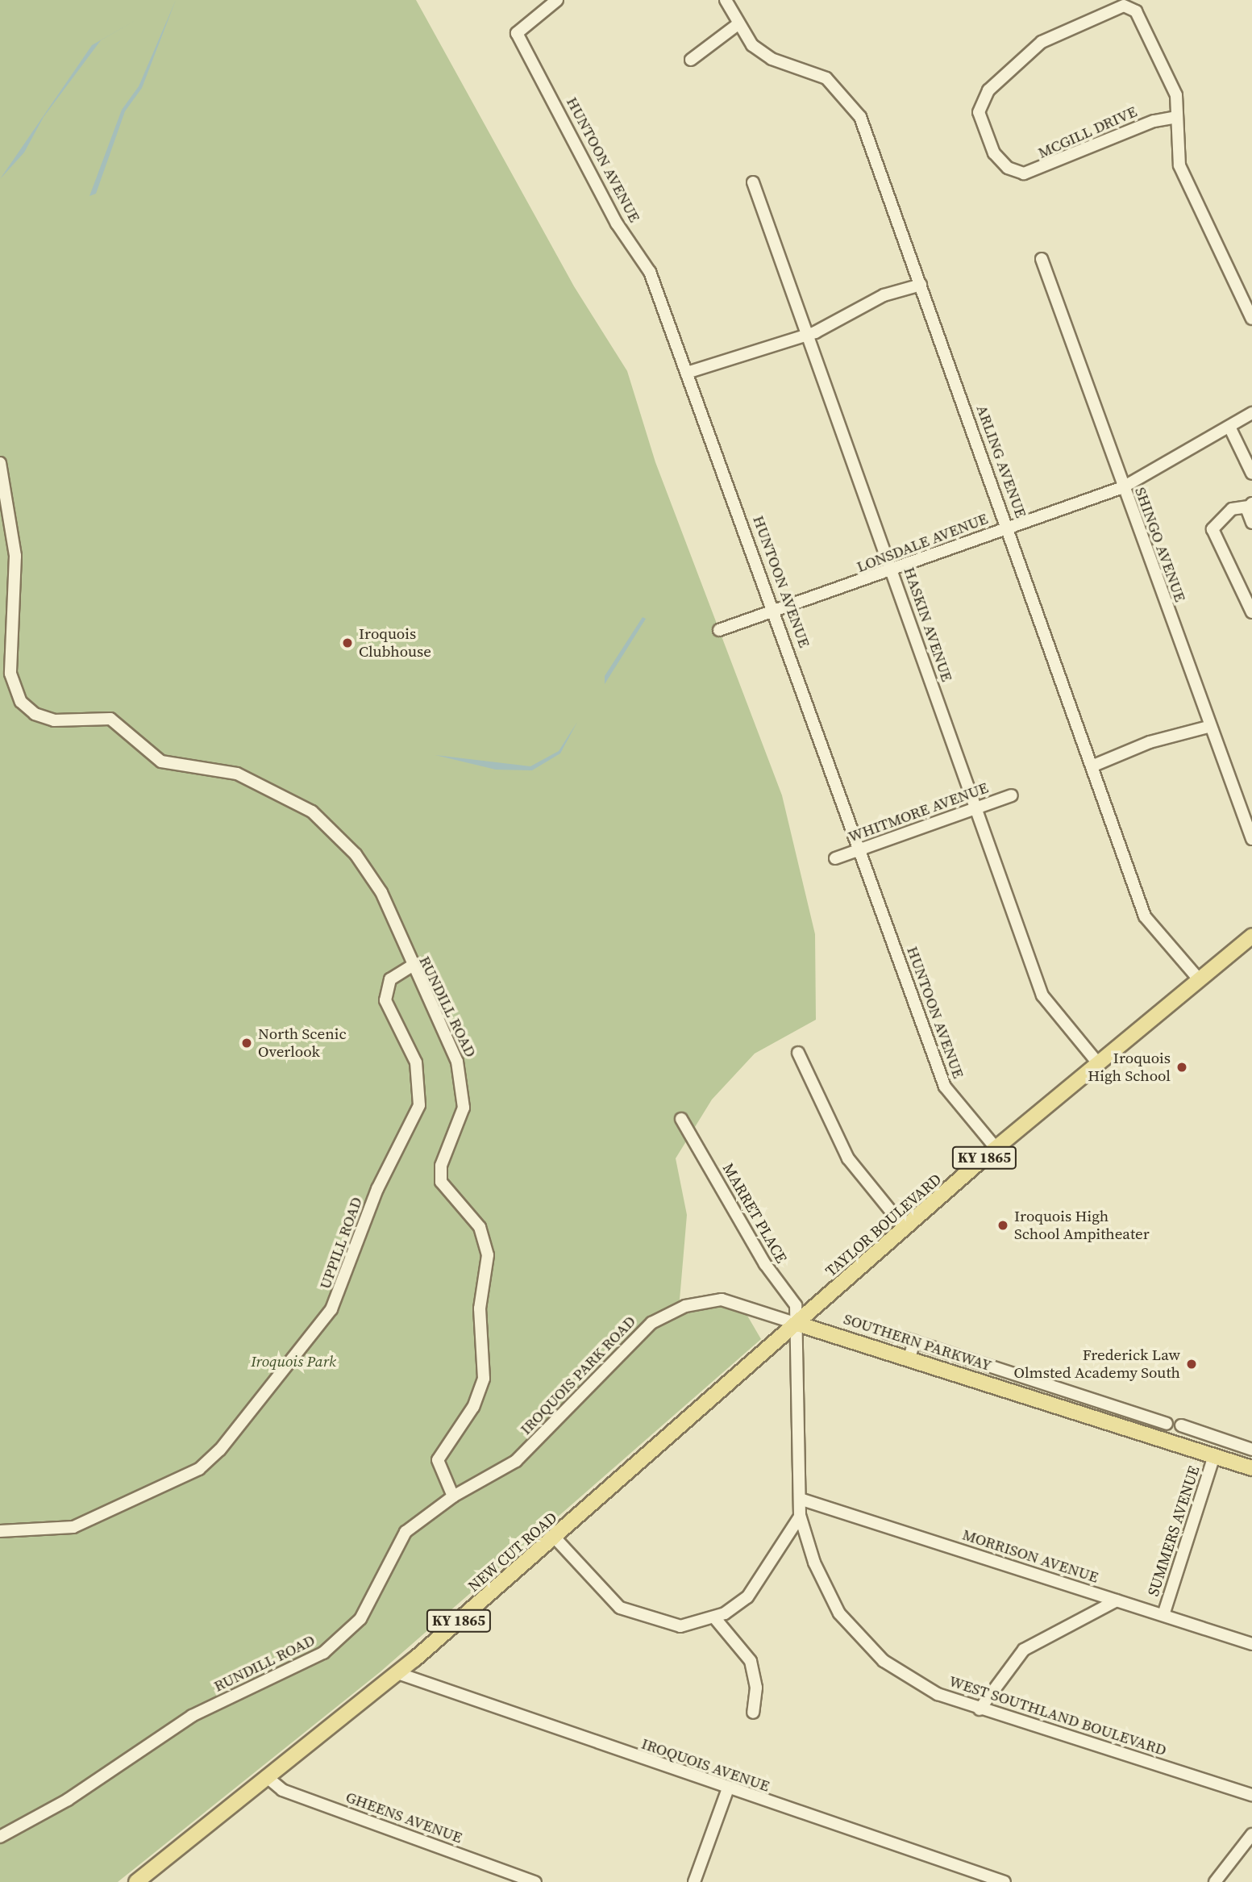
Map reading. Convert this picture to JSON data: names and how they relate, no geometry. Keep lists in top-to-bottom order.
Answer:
{
  "streets": {
    "main road": [
      "KY 1865",
      "TAYLOR BOULEVARD",
      "SOUTHERN PARKWAY",
      "NEW CUT ROAD"
    ],
    "street": [
      "MCGILL DRIVE",
      "HUNTOON AVENUE",
      "ARLING AVENUE",
      "LONSDALE AVENUE",
      "SHINGO AVENUE",
      "HASKIN AVENUE",
      "WHITMORE AVENUE",
      "RUNDILL ROAD",
      "MARRET PLACE",
      "UPPILL ROAD",
      "IROQUOIS PARK ROAD",
      "SUMMERS AVENUE",
      "MORRISON AVENUE",
      "WEST SOUTHLAND BOULEVARD",
      "IROQUOIS AVENUE",
      "GHEENS AVENUE"
    ]
  },
  "crossings": [
    ["HUNTOON AVENUE", "LONSDALE AVENUE"],
    ["HUNTOON AVENUE", "WHITMORE AVENUE"],
    ["HUNTOON AVENUE", "TAYLOR BOULEVARD"],
    ["ARLING AVENUE", "LONSDALE AVENUE"],
    ["ARLING AVENUE", "TAYLOR BOULEVARD"],
    ["LONSDALE AVENUE", "SHINGO AVENUE"],
    ["LONSDALE AVENUE", "HASKIN AVENUE"],
    ["HASKIN AVENUE", "WHITMORE AVENUE"],
    ["HASKIN AVENUE", "TAYLOR BOULEVARD"],
    ["RUNDILL ROAD", "UPPILL ROAD"],
    ["RUNDILL ROAD", "IROQUOIS PARK ROAD"],
    ["MARRET PLACE", "TAYLOR BOULEVARD"],
    ["MARRET PLACE", "SOUTHERN PARKWAY"],
    ["MARRET PLACE", "IROQUOIS PARK ROAD"],
    ["MARRET PLACE", "NEW CUT ROAD"],
    ["MARRET PLACE", "WEST SOUTHLAND BOULEVARD"],
    ["TAYLOR BOULEVARD", "SOUTHERN PARKWAY"],
    ["TAYLOR BOULEVARD", "IROQUOIS PARK ROAD"],
    ["TAYLOR BOULEVARD", "NEW CUT ROAD"],
    ["TAYLOR BOULEVARD", "WEST SOUTHLAND BOULEVARD"],
    ["SOUTHERN PARKWAY", "IROQUOIS PARK ROAD"],
    ["SOUTHERN PARKWAY", "SUMMERS AVENUE"],
    ["SOUTHERN PARKWAY", "NEW CUT ROAD"],
    ["SOUTHERN PARKWAY", "WEST SOUTHLAND BOULEVARD"],
    ["IROQUOIS PARK ROAD", "NEW CUT ROAD"],
    ["IROQUOIS PARK ROAD", "WEST SOUTHLAND BOULEVARD"],
    ["SUMMERS AVENUE", "MORRISON AVENUE"],
    ["NEW CUT ROAD", "WEST SOUTHLAND BOULEVARD"],
    ["NEW CUT ROAD", "IROQUOIS AVENUE"],
    ["NEW CUT ROAD", "GHEENS AVENUE"],
    ["MORRISON AVENUE", "WEST SOUTHLAND BOULEVARD"]
  ],
  "parks": ["Iroquois Park"],
  "places": [
    "Iroquois Clubhouse",
    "North Scenic Overlook",
    "Iroquois High School",
    "Iroquois High School Ampitheater",
    "Frederick Law Olmsted Academy South"
  ]
}
